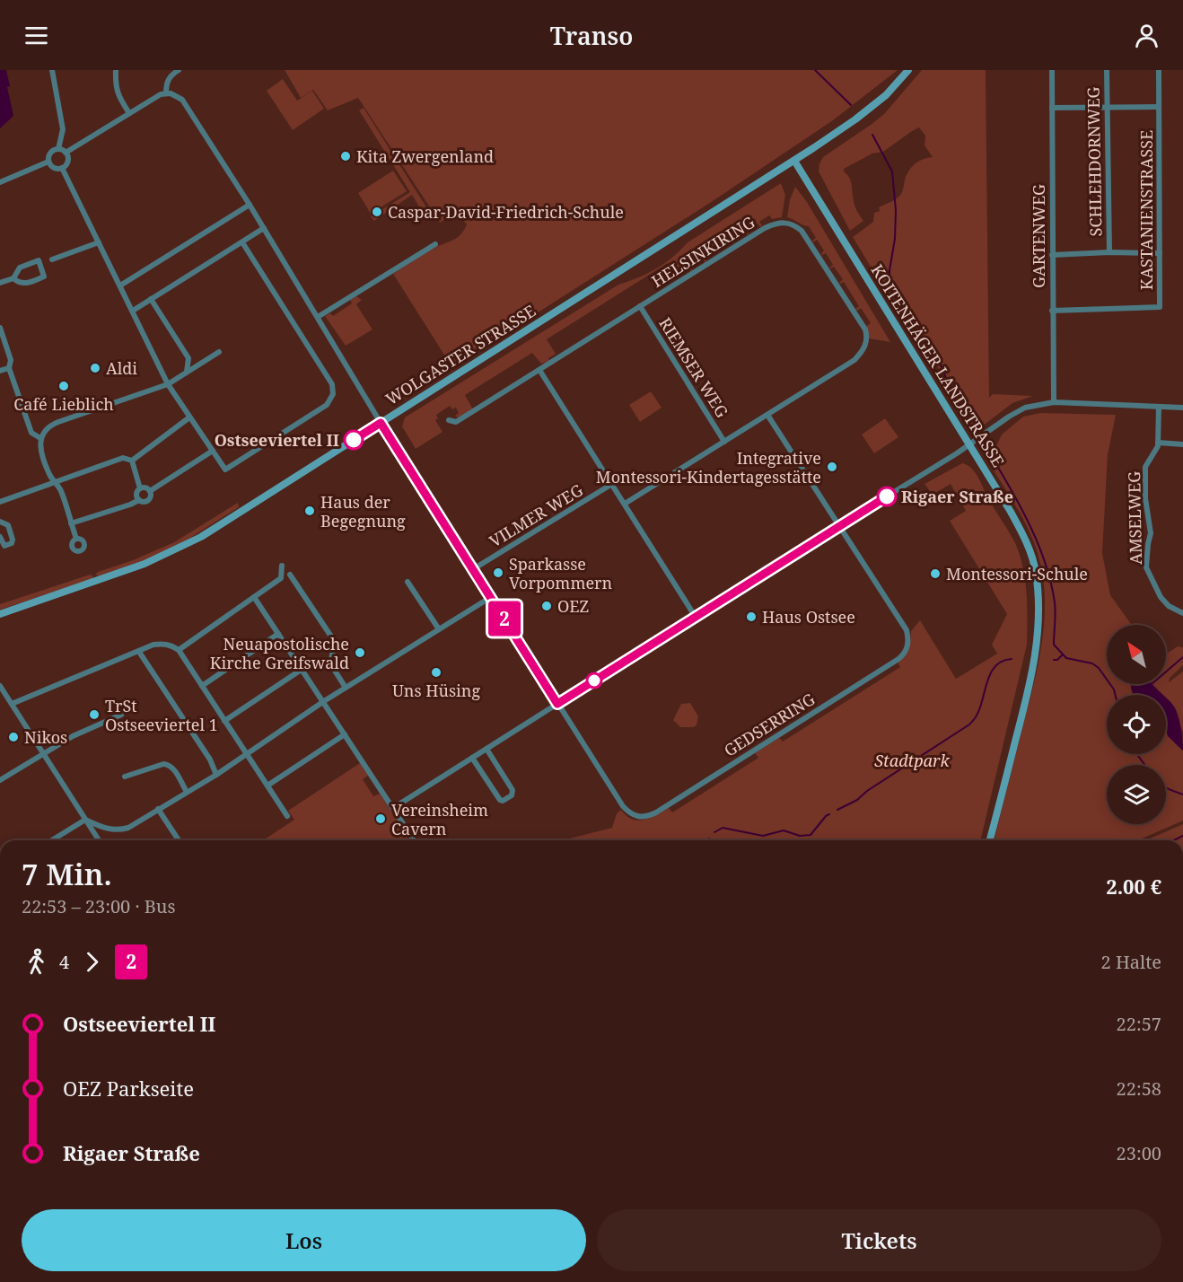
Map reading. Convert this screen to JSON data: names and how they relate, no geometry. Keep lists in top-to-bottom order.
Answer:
{
  "streets": {
    "main road": ["WOLGASTER STRASSE", "KOITENHÄGER LANDSTRASSE"],
    "street": [
      "SCHLEHDORNWEG",
      "KASTANIENSTRASSE",
      "GARTENWEG",
      "HELSINKIRING",
      "RIEMSER WEG",
      "VILMER WEG",
      "AMSELWEG",
      "GEDSERRING"
    ]
  },
  "crossings": [
    ["KASTANIENSTRASSE", "GARTENWEG"],
    ["HELSINKIRING", "RIEMSER WEG"],
    ["WOLGASTER STRASSE", "KOITENHÄGER LANDSTRASSE"]
  ],
  "parks": ["Stadtpark"],
  "places": [
    "Kita Zwergenland",
    "Caspar-David-Friedrich-Schule",
    "Aldi",
    "Café Lieblich",
    "Ostseeviertel II",
    "Integrative Montessori-Kindertagesstätte",
    "Rigaer Straße",
    "Haus der Begegnung",
    "Sparkasse Vorpommern",
    "Montessori-Schule",
    "OEZ",
    "Haus Ostsee",
    "Neuapostolische Kirche Greifswald",
    "Uns Hüsing",
    "TrSt Ostseeviertel 1",
    "Nikos",
    "Vereinsheim Cavern"
  ],
  "lines": ["bus line 2"],
  "north": "top left",
  "page": {
    "header": "Transo",
    "on_map": "2",
    "heading": ["7 Min.", "22:53 – 23:00 · Bus", "2.00 €"],
    "legs": ["4", "2", "2 Halte"],
    "list": [
      {
        "name": "Ostseeviertel II",
        "value": "22:57"
      },
      {
        "name": "OEZ Parkseite",
        "value": "22:58"
      },
      {
        "name": "Rigaer Straße",
        "value": "23:00"
      }
    ],
    "buttons": ["Los", "Tickets"]
  }
}
